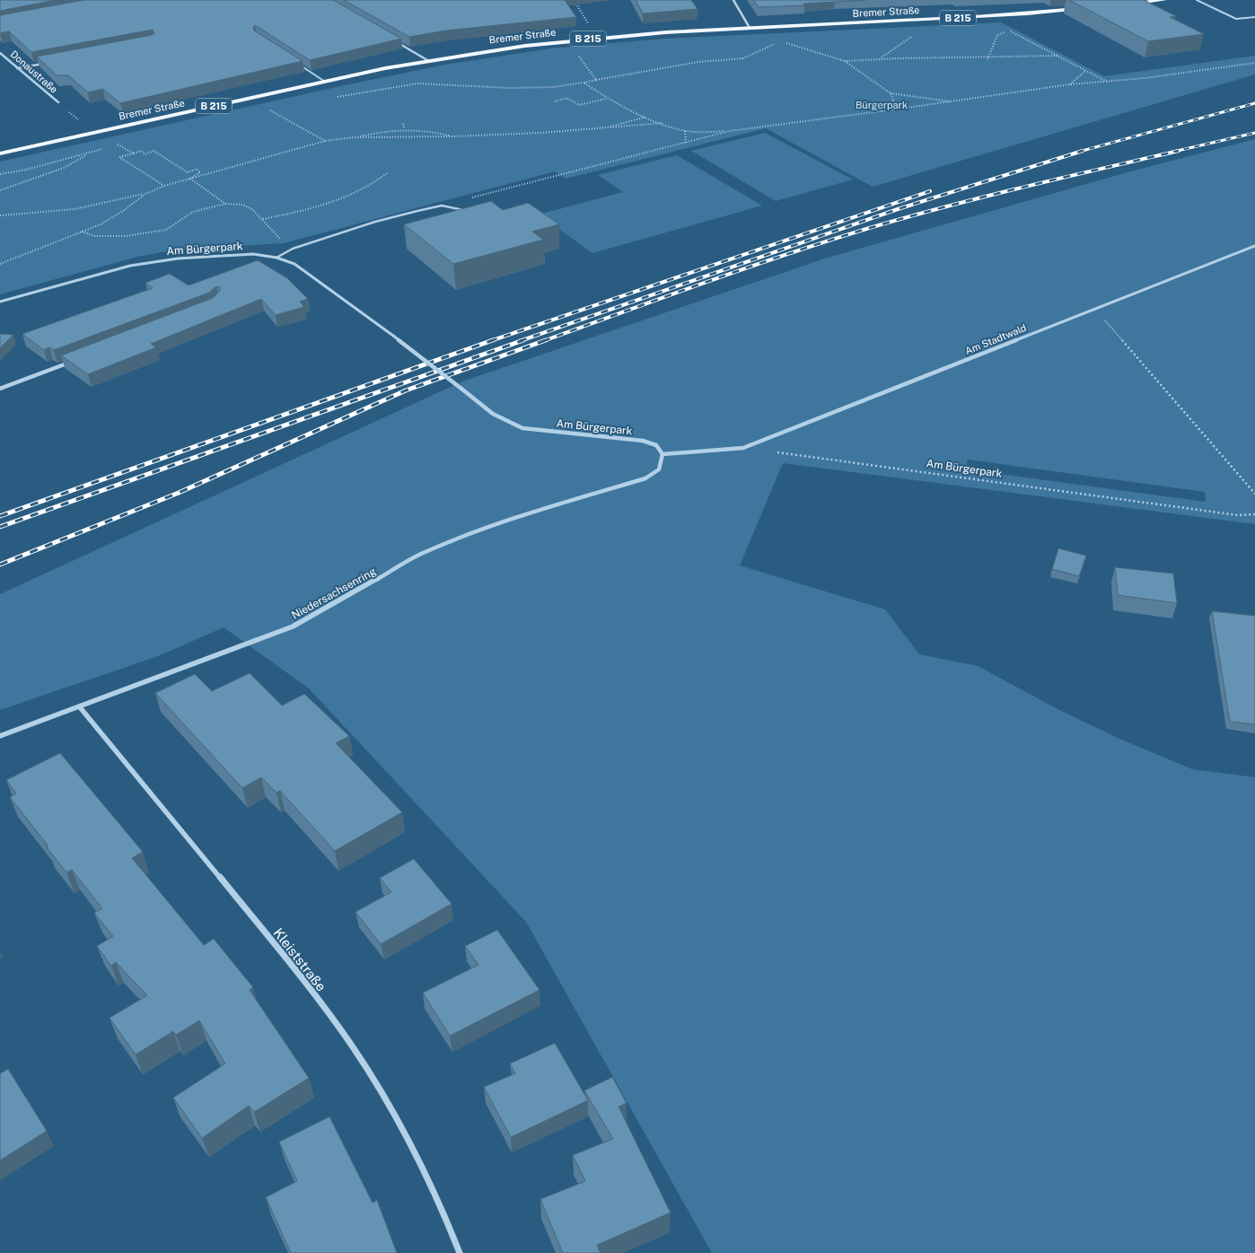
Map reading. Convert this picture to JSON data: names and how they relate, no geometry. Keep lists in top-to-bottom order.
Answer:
{
  "streets": {
    "main road": ["Bremer Straße", "B 215"],
    "street": [
      "Donaustraße",
      "Am Bürgerpark",
      "Am Stadtwald",
      "Niedersachsenring",
      "Kleiststraße"
    ]
  },
  "crossings": [
    ["Am Bürgerpark", "Am Stadtwald"],
    ["Am Bürgerpark", "Niedersachsenring"],
    ["Niedersachsenring", "Kleiststraße"]
  ],
  "parks": ["Bürgerpark"]
}
